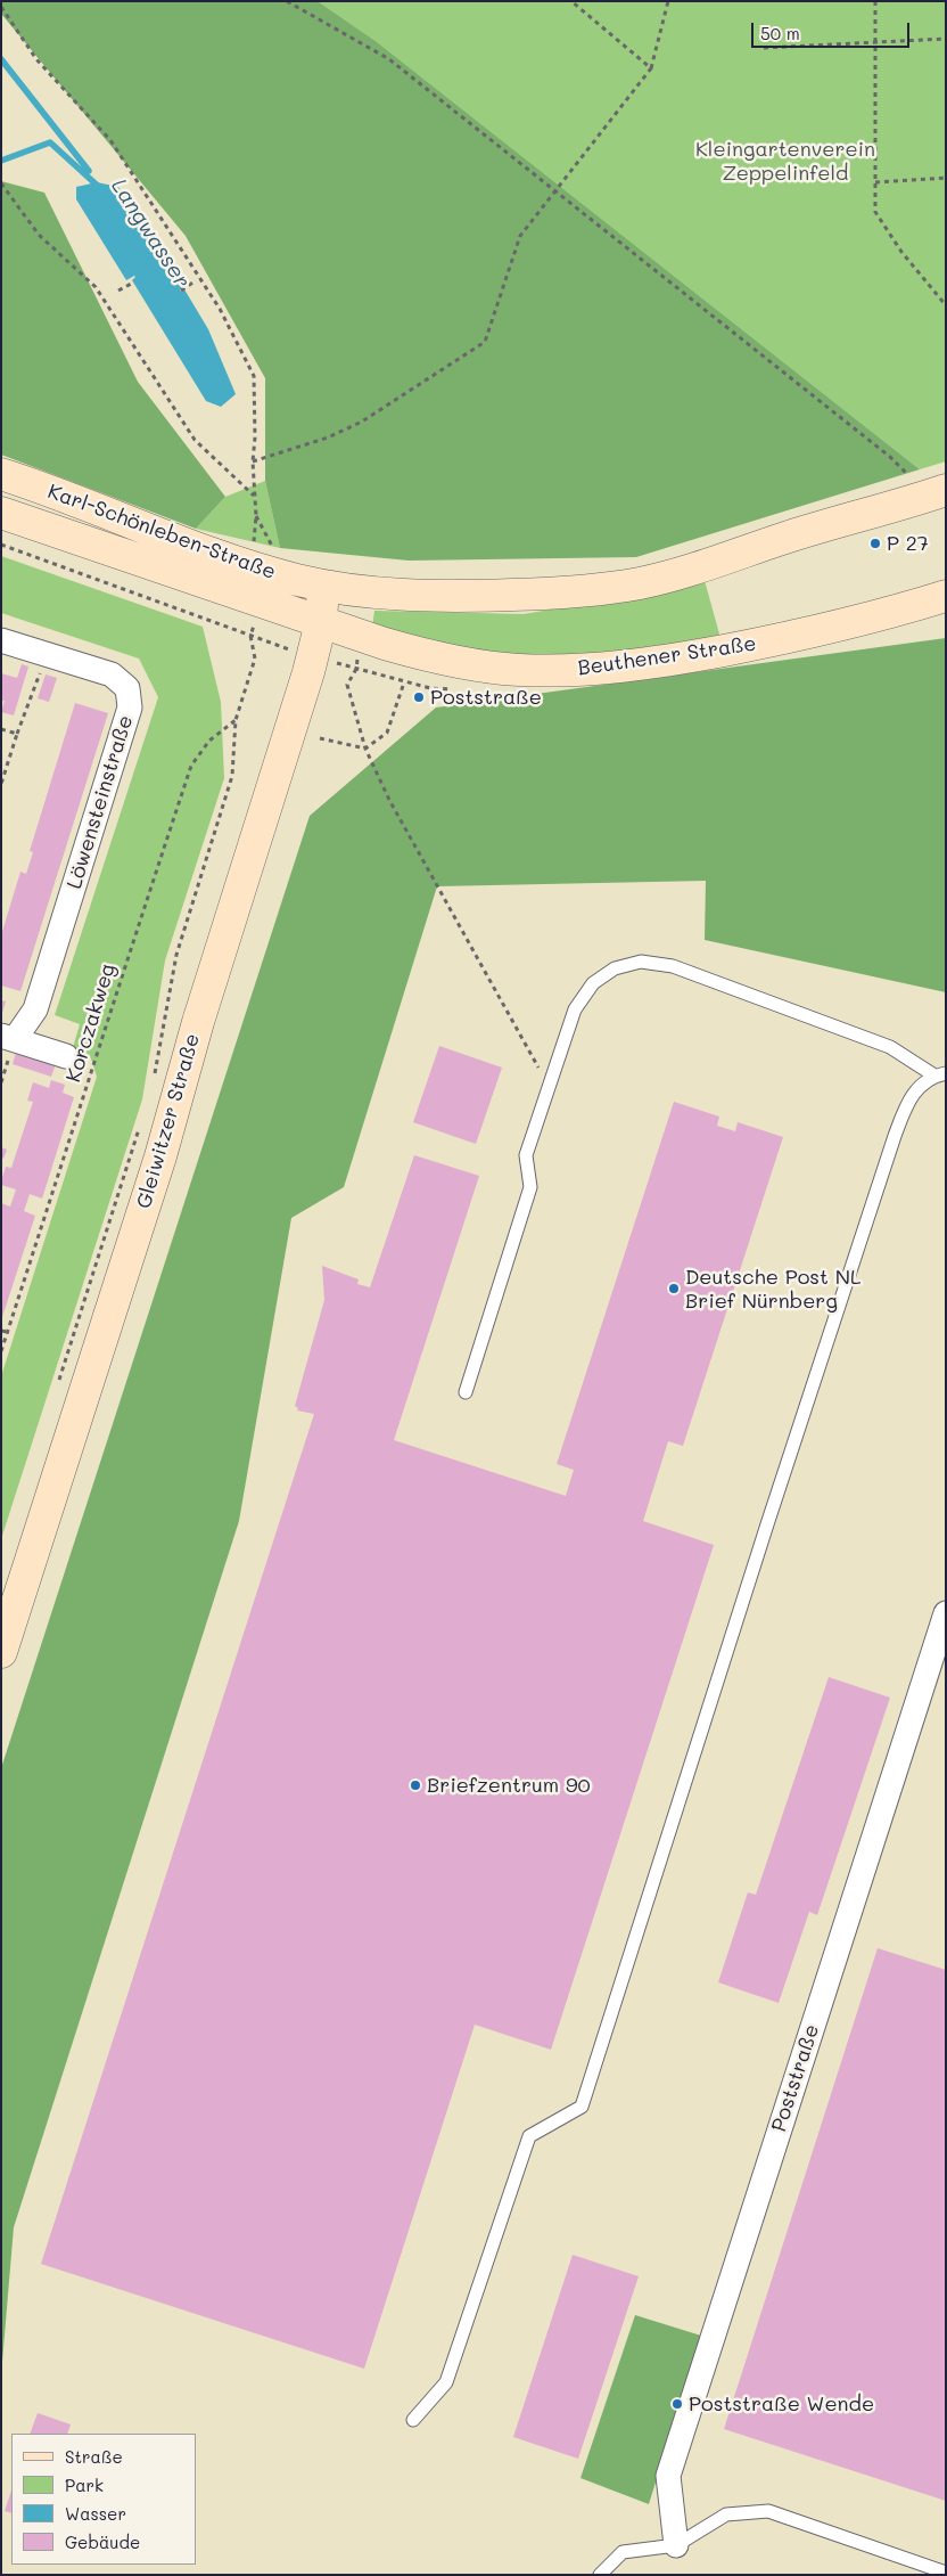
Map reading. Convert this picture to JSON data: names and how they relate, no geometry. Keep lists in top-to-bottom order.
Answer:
{
  "streets": {
    "main road": ["Karl-Schönleben-Straße", "Beuthener Straße", "Gleiwitzer Straße"],
    "street": ["Löwensteinstraße", "Poststraße"],
    "path": ["Korczakweg"]
  },
  "crossings": [
    ["Karl-Schönleben-Straße", "Beuthener Straße"],
    ["Karl-Schönleben-Straße", "Gleiwitzer Straße"],
    ["Beuthener Straße", "Gleiwitzer Straße"]
  ],
  "water": ["Langwasser"],
  "parks": ["Kleingartenverein Zeppelinfeld"],
  "places": [
    "P 27",
    "Poststraße",
    "Deutsche Post NL Brief Nürnberg",
    "Briefzentrum 90",
    "Poststraße Wende"
  ],
  "legend": [
    "Straße",
    "Park",
    "Wasser",
    "Gebäude"
  ],
  "scale_bar": "50 m"
}
